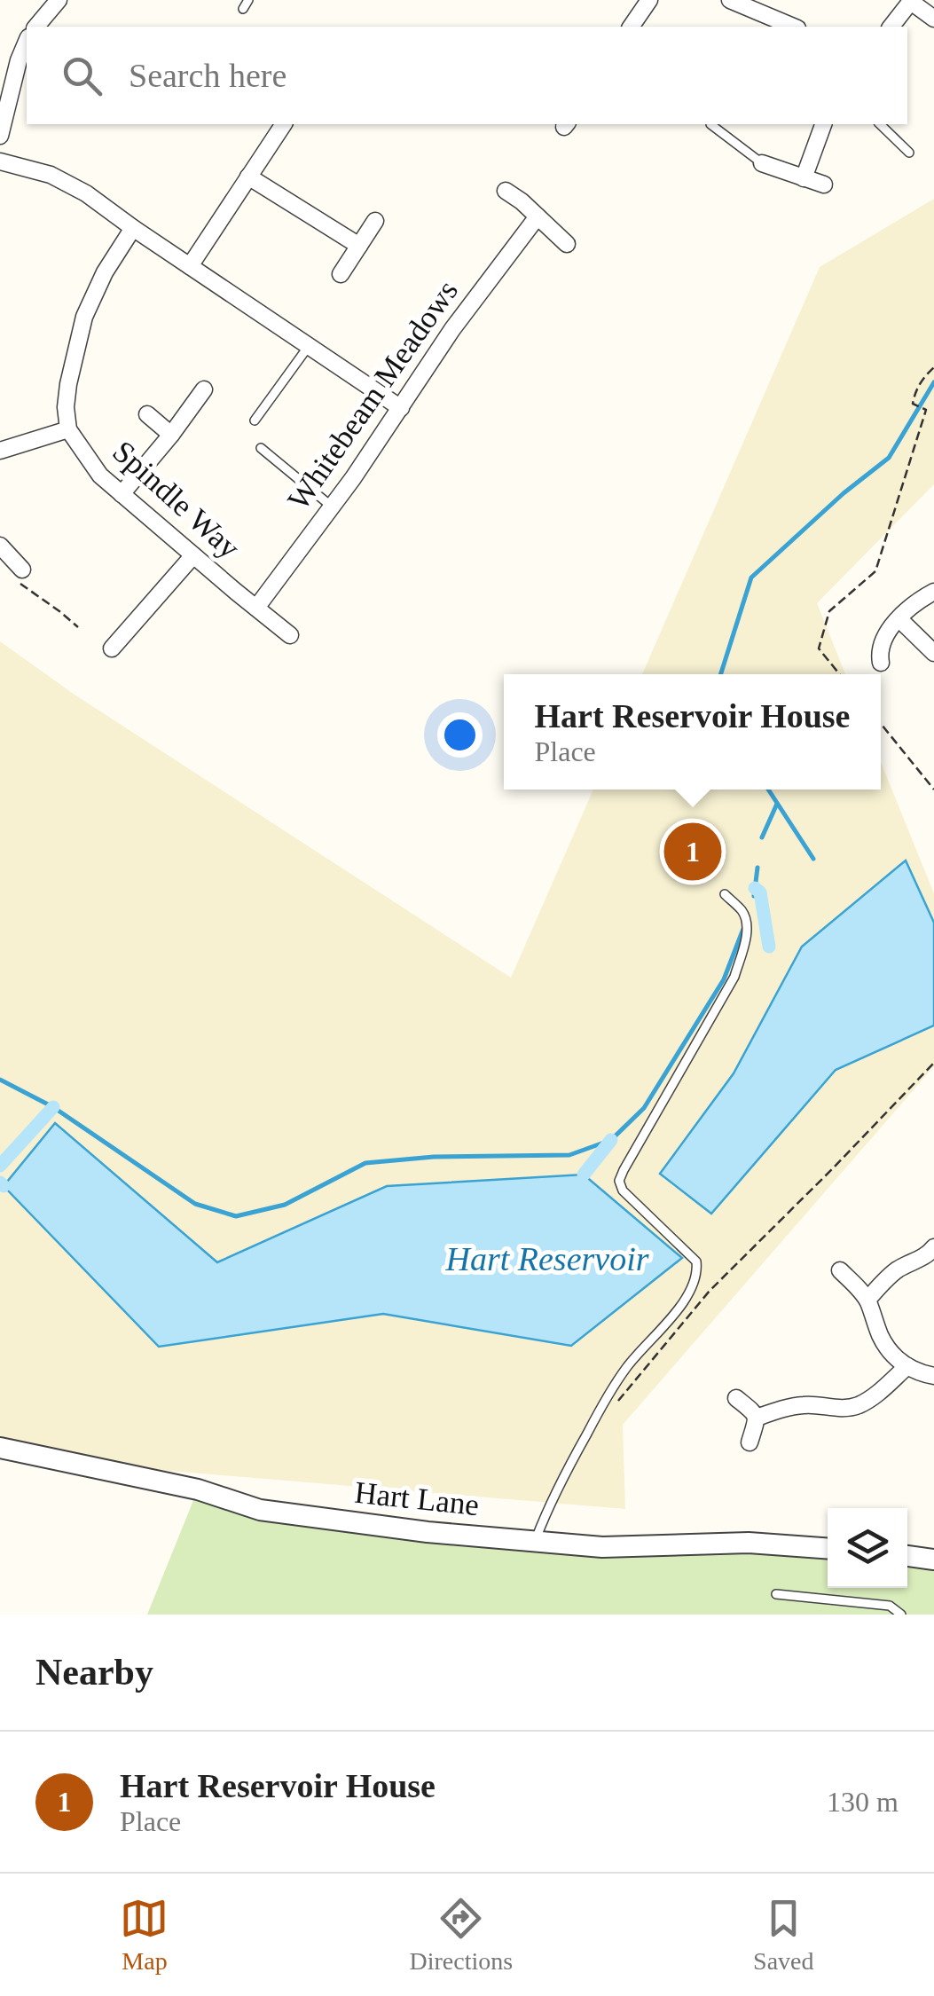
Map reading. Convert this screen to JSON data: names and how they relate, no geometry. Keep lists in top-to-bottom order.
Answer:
{
  "streets": {
    "street": ["Whitebeam Meadows", "Spindle Way", "Hart Lane"]
  },
  "crossings": [
    ["Whitebeam Meadows", "Spindle Way"]
  ],
  "water": ["Hart Reservoir"],
  "page": {
    "search": "Search here",
    "popup": ["Hart Reservoir House", "Place"],
    "pins": "1",
    "heading": "Nearby",
    "list": [
      {
        "mark": "1",
        "name": "Hart Reservoir House",
        "note": "Place",
        "value": "130 m"
      }
    ],
    "nav": ["Map", "Directions", "Saved"]
  }
}
